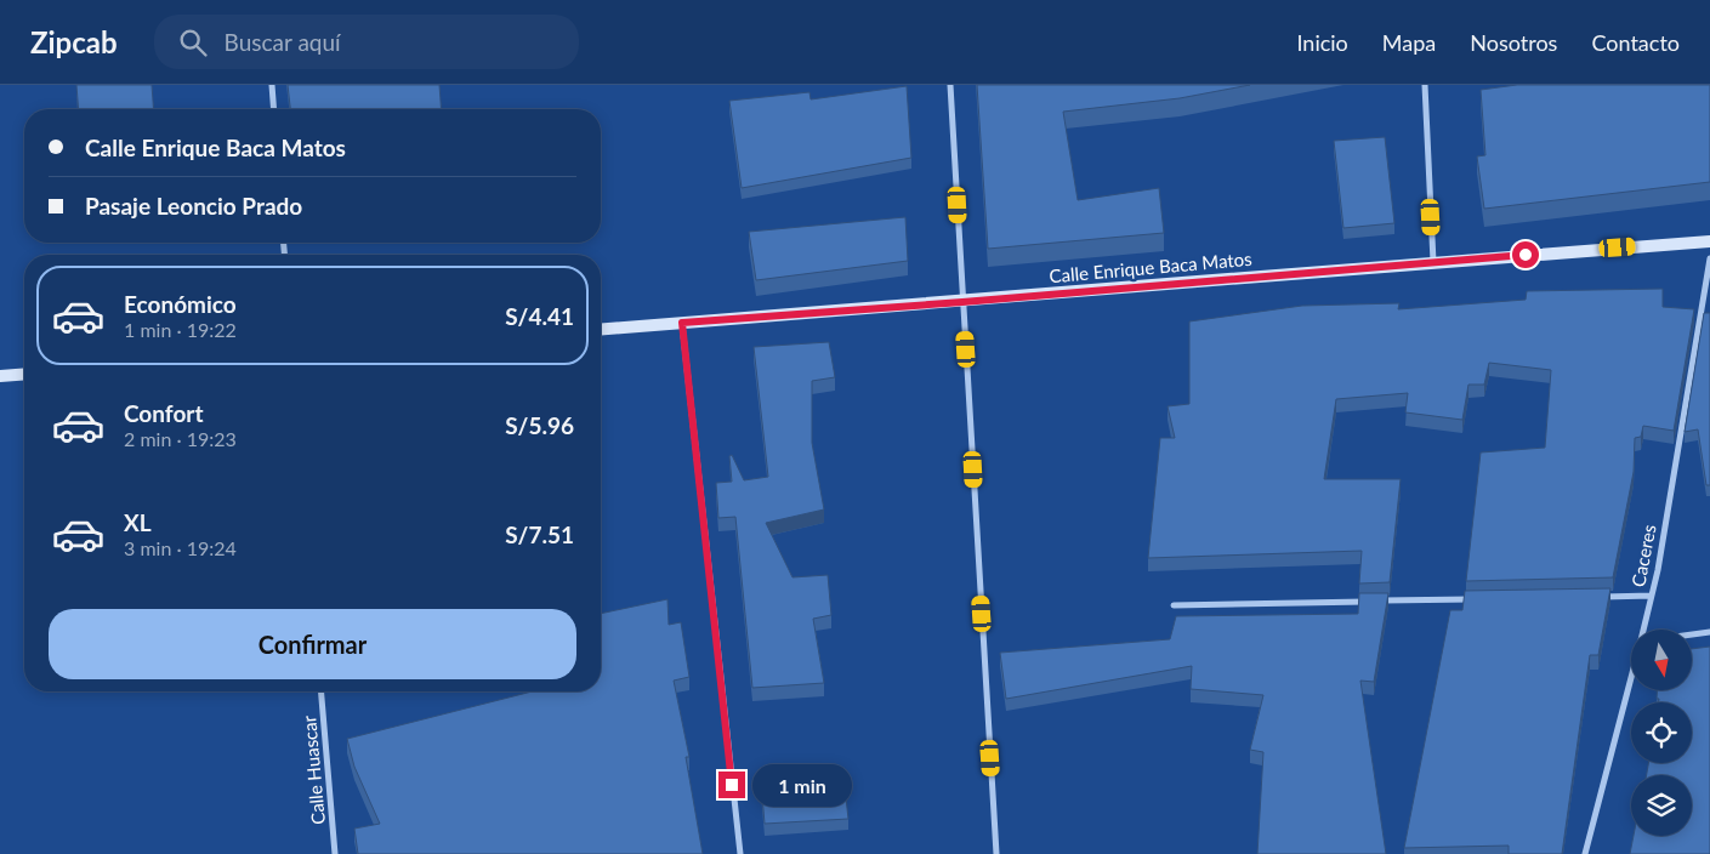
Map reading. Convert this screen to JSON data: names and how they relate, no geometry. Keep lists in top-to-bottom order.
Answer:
{
  "streets": {
    "street": ["Calle Enrique Baca Matos", "Caceres", "Calle Huascar"]
  },
  "north": "bottom",
  "page": {
    "header": "Zipcab",
    "search": "Buscar aquí",
    "nav": [
      "Inicio",
      "Mapa",
      "Nosotros",
      "Contacto"
    ],
    "banner": ["Calle Enrique Baca Matos", "Pasaje Leoncio Prado"],
    "list": [
      {
        "name": "Económico",
        "note": "1 min · 19:22",
        "value": "S/4.41"
      },
      {
        "name": "Confort",
        "note": "2 min · 19:23",
        "value": "S/5.96"
      },
      {
        "name": "XL",
        "note": "3 min · 19:24",
        "value": "S/7.51"
      }
    ],
    "buttons": "Confirmar",
    "bubble": "1 min"
  }
}
